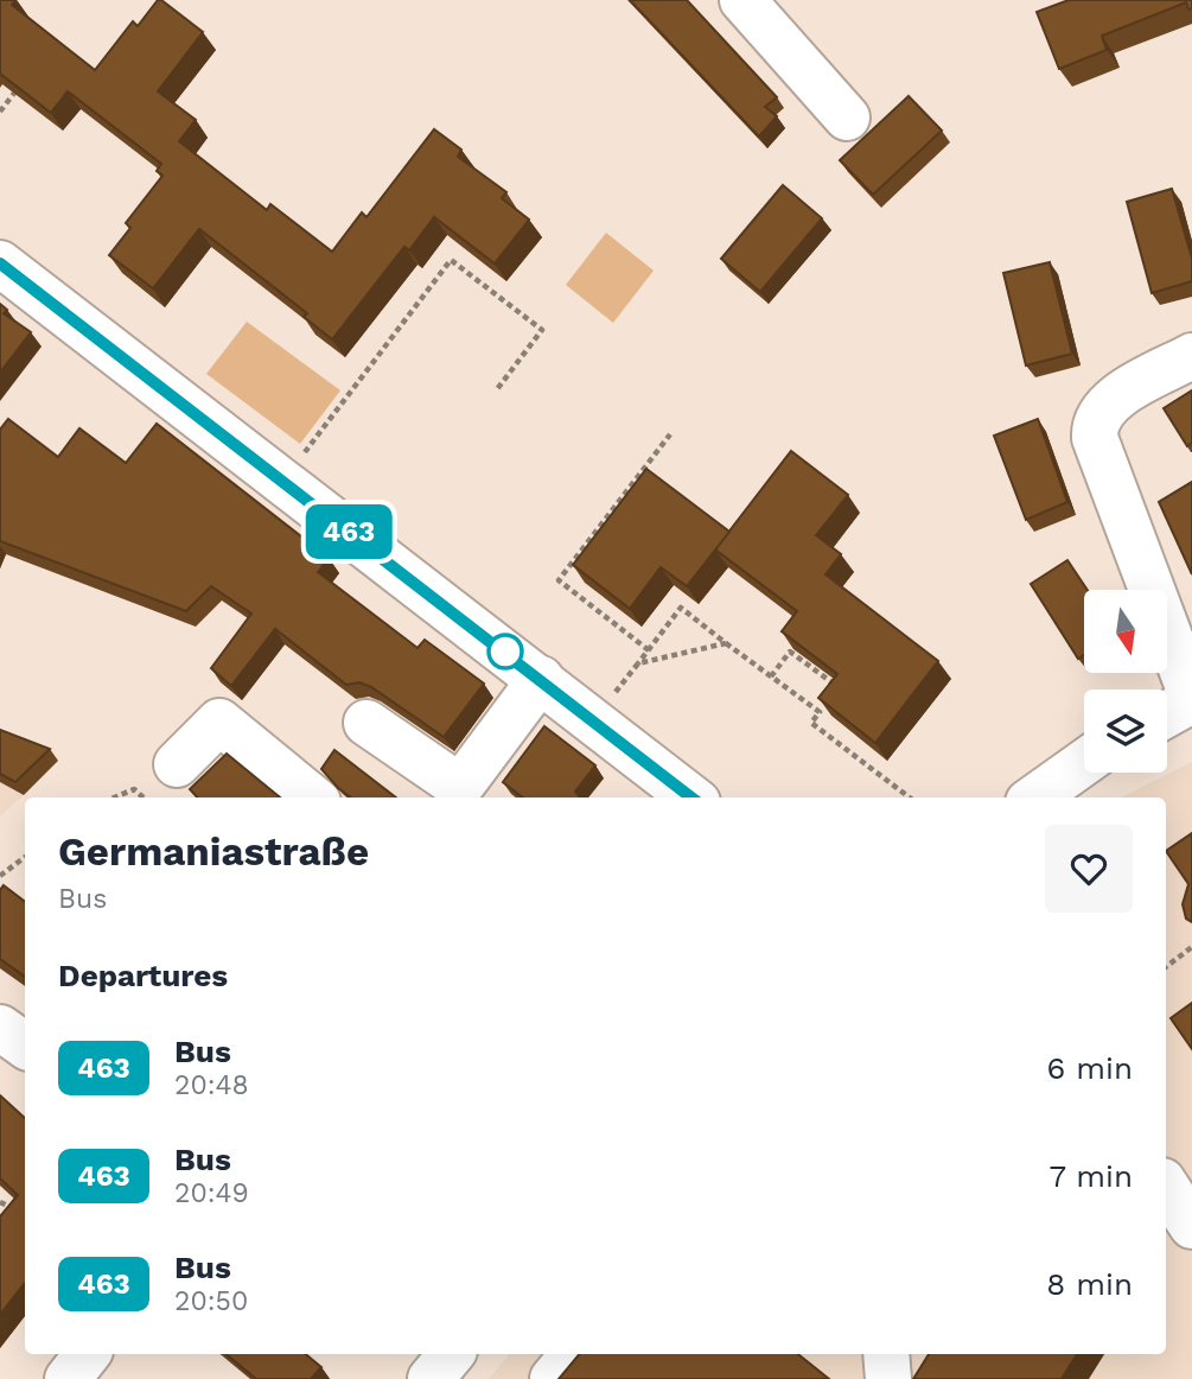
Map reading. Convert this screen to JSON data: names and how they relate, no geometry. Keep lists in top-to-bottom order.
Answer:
{
  "lines": ["bus line 463"],
  "north": "bottom",
  "page": {
    "on_map": "463",
    "heading": [
      ["Germaniastraße", "Bus"],
      "Departures"
    ],
    "list": [
      {
        "mark": "463",
        "name": "Bus",
        "note": "20:48",
        "value": "6 min"
      },
      {
        "mark": "463",
        "name": "Bus",
        "note": "20:49",
        "value": "7 min"
      },
      {
        "mark": "463",
        "name": "Bus",
        "note": "20:50",
        "value": "8 min"
      }
    ]
  }
}
